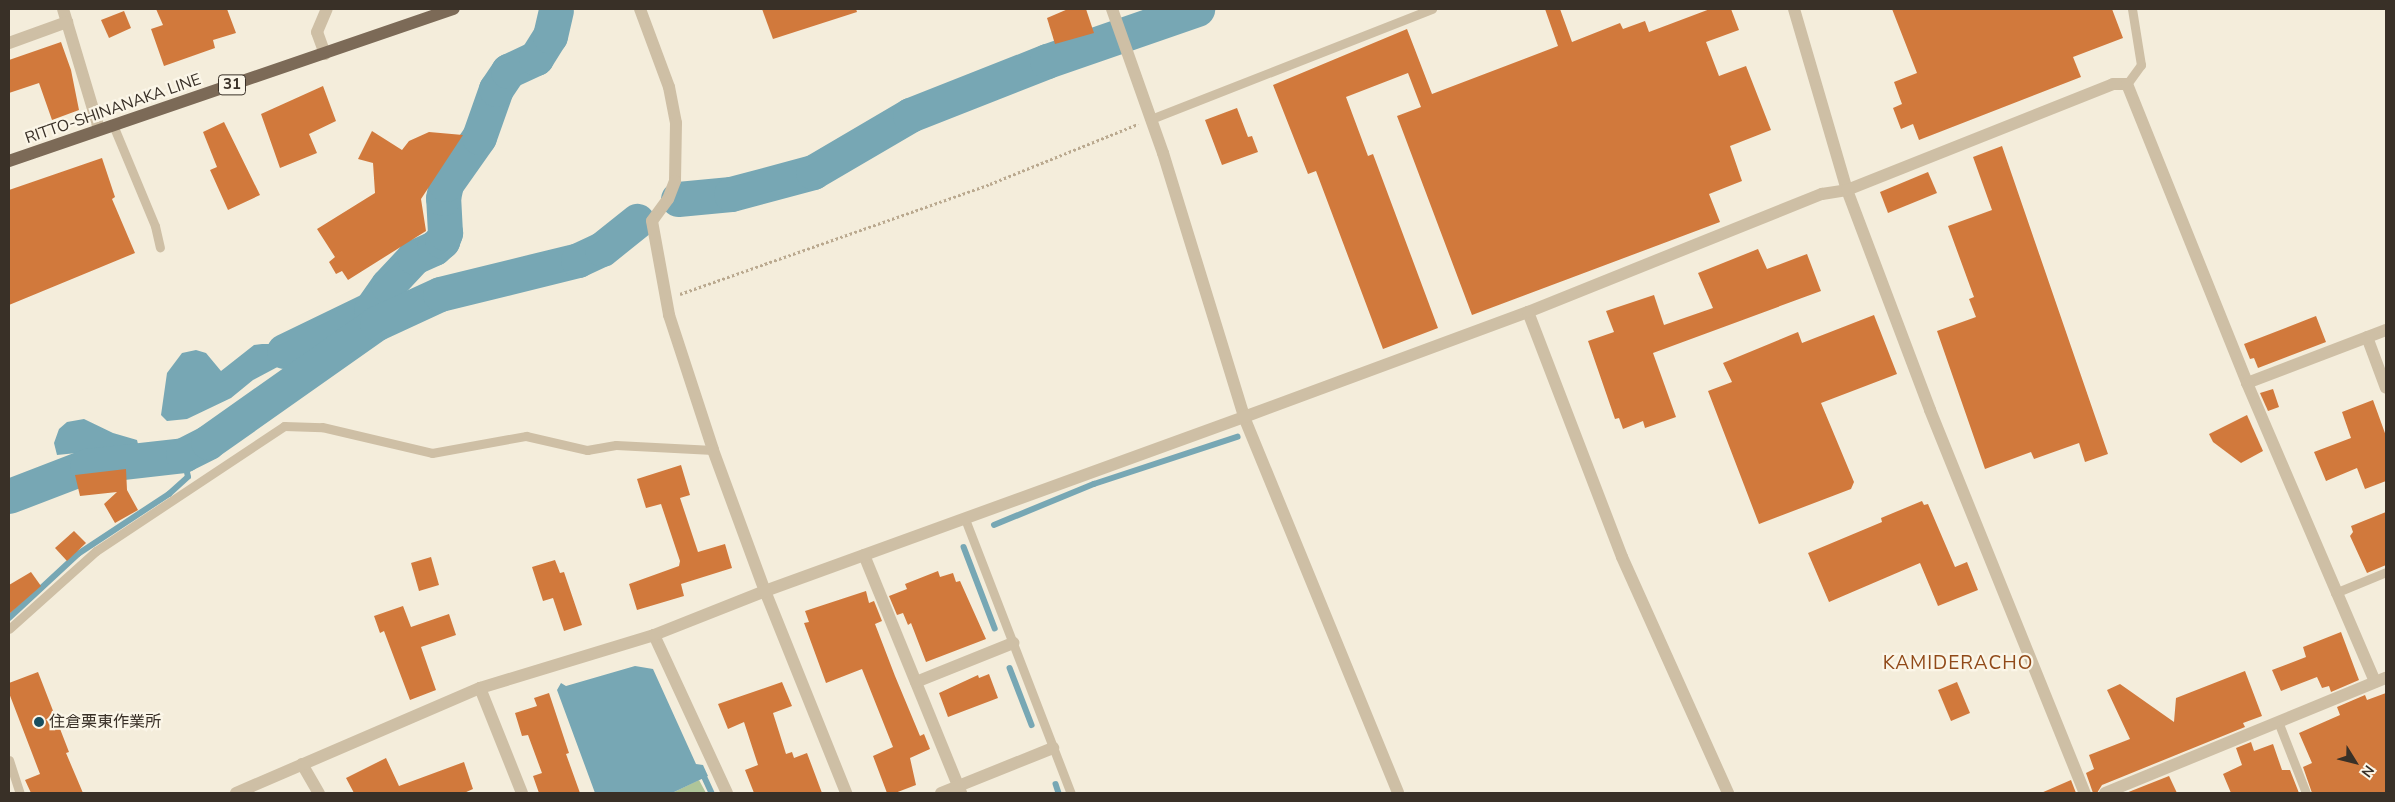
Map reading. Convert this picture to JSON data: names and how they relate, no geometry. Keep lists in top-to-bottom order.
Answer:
{
  "streets": {
    "main road": ["31", "RITTO-SHINANAKA LINE"]
  },
  "districts": ["KAMIDERACHO"],
  "places": ["住倉栗東作業所"],
  "north": "bottom right"
}
